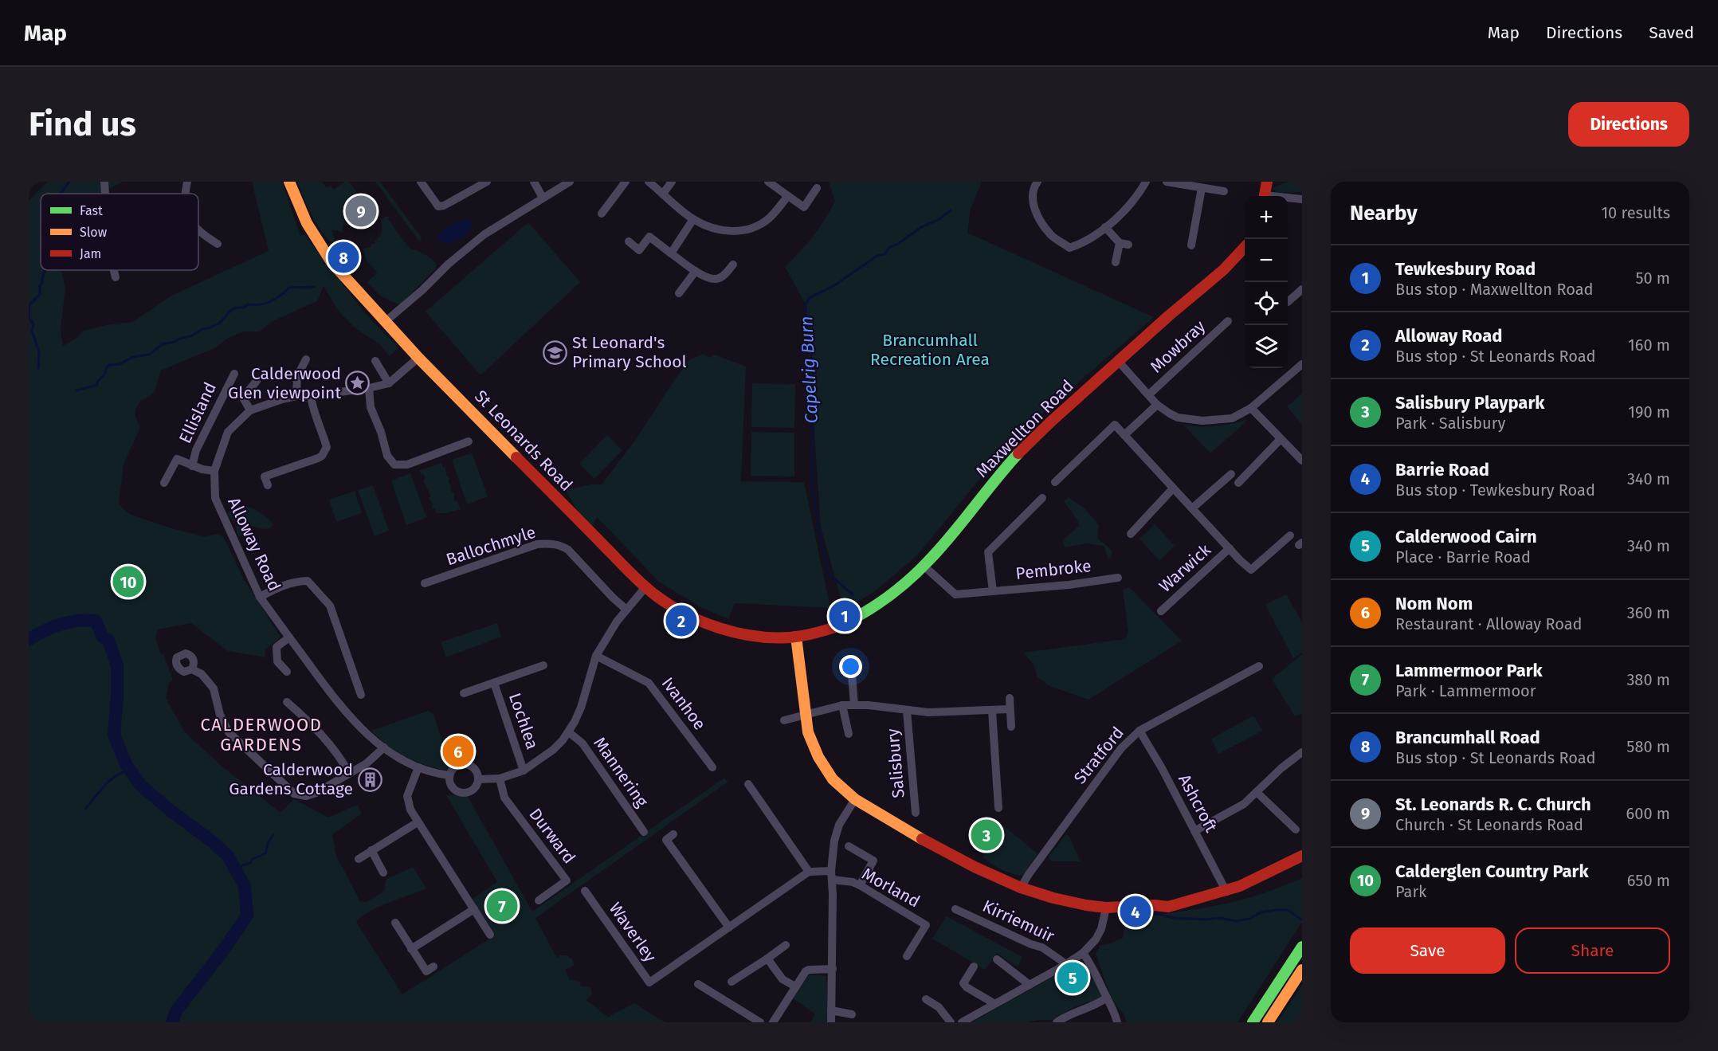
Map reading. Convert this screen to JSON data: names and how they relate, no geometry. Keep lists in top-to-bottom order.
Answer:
{
  "streets": {
    "main road": ["Maxwellton Road", "St Leonards Road"],
    "street": [
      "Mowbray",
      "Ellisland",
      "Alloway Road",
      "Ballochmyle",
      "Warwick",
      "Pembroke",
      "Ivanhoe",
      "Lochlea",
      "Stratford",
      "Salisbury",
      "Mannering",
      "Ashcroft",
      "Durward",
      "Morland",
      "Kirriemuir",
      "Waverley"
    ]
  },
  "crossings": [
    ["Ellisland", "Alloway Road"],
    ["Maxwellton Road", "St Leonards Road"],
    ["Maxwellton Road", "Pembroke"],
    ["St Leonards Road", "Alloway Road"],
    ["Stratford", "Ashcroft"]
  ],
  "districts": ["CALDERWOOD GARDENS"],
  "water": ["Capelrig Burn"],
  "parks": ["Brancumhall Recreation Area"],
  "places": {
    "school or university": ["St Leonard's Primary School"],
    "place": ["Calderwood Glen viewpoint"],
    "building": ["Calderwood Gardens Cottage"]
  },
  "legend": ["Fast", "Slow", "Jam"],
  "page": {
    "header": "Map",
    "nav": ["Map", "Directions", "Saved"],
    "buttons": [
      "Directions",
      ["Save", "Share"]
    ],
    "title": "Find us",
    "heading": ["Nearby", "10 results"],
    "pins": [
      "9",
      "8",
      "10",
      "1",
      "2",
      "6",
      "3",
      "7",
      "4",
      "5"
    ],
    "map_buttons": ["+", "−"],
    "list": [
      {
        "mark": "1",
        "name": "Tewkesbury Road",
        "note": "Bus stop · Maxwellton Road",
        "value": "50 m"
      },
      {
        "mark": "2",
        "name": "Alloway Road",
        "note": "Bus stop · St Leonards Road",
        "value": "160 m"
      },
      {
        "mark": "3",
        "name": "Salisbury Playpark",
        "note": "Park · Salisbury",
        "value": "190 m"
      },
      {
        "mark": "4",
        "name": "Barrie Road",
        "note": "Bus stop · Tewkesbury Road",
        "value": "340 m"
      },
      {
        "mark": "5",
        "name": "Calderwood Cairn",
        "note": "Place · Barrie Road",
        "value": "340 m"
      },
      {
        "mark": "6",
        "name": "Nom Nom",
        "note": "Restaurant · Alloway Road",
        "value": "360 m"
      },
      {
        "mark": "7",
        "name": "Lammermoor Park",
        "note": "Park · Lammermoor",
        "value": "380 m"
      },
      {
        "mark": "8",
        "name": "Brancumhall Road",
        "note": "Bus stop · St Leonards Road",
        "value": "580 m"
      },
      {
        "mark": "9",
        "name": "St. Leonards R. C. Church",
        "note": "Church · St Leonards Road",
        "value": "600 m"
      },
      {
        "mark": "10",
        "name": "Calderglen Country Park",
        "note": "Park",
        "value": "650 m"
      }
    ]
  }
}
